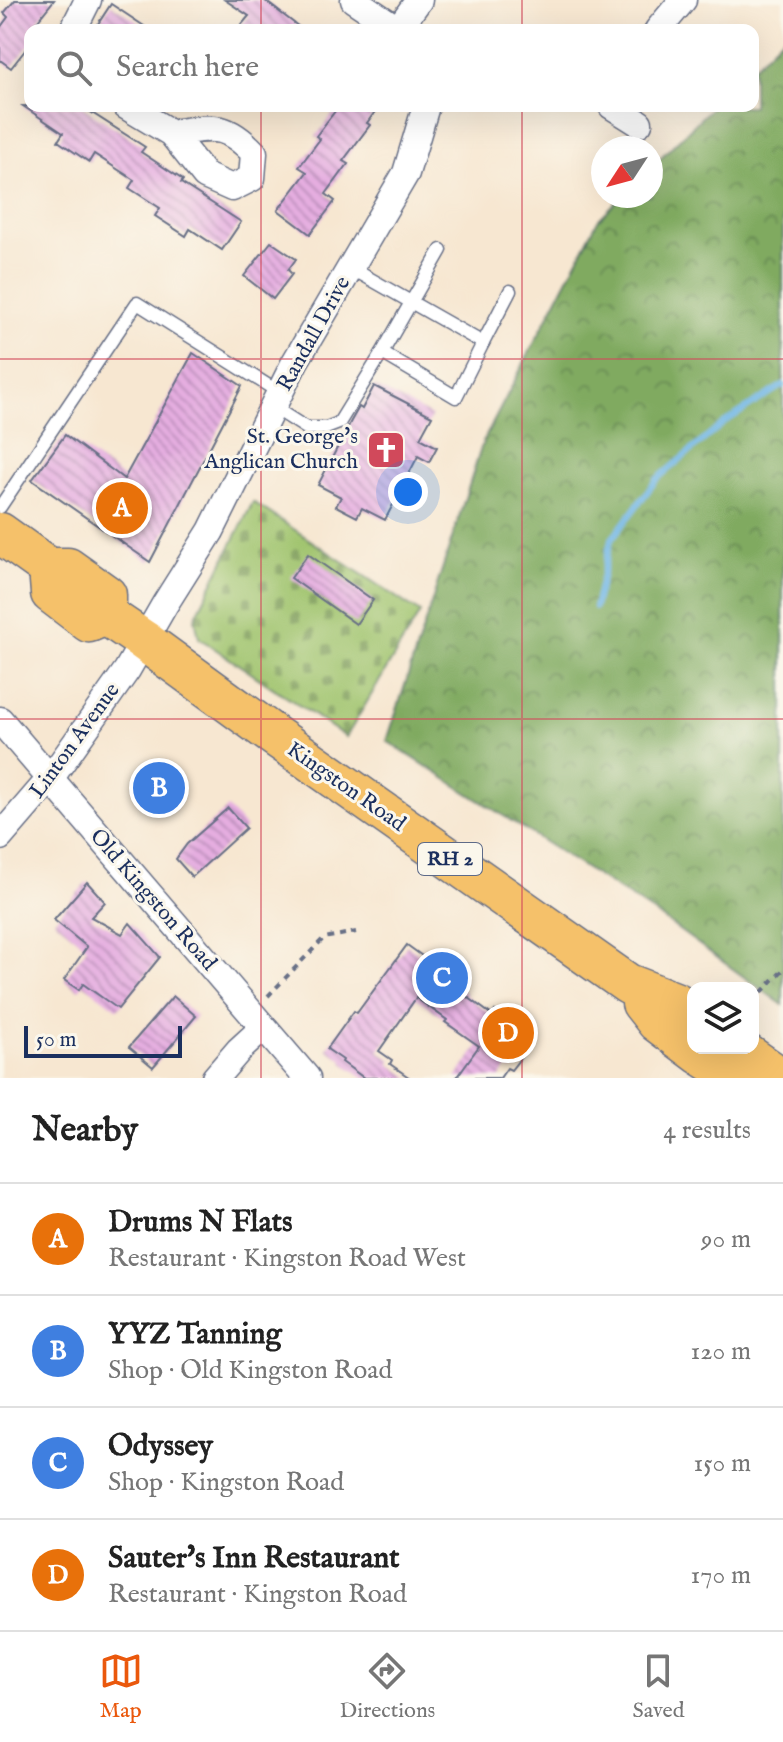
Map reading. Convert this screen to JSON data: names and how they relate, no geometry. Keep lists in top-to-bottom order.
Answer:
{
  "streets": {
    "main road": ["Kingston Road", "RH 2"],
    "street": ["Randall Drive", "Linton Avenue", "Old Kingston Road"]
  },
  "crossings": [
    ["Randall Drive", "Linton Avenue"],
    ["Randall Drive", "Kingston Road"],
    ["Linton Avenue", "Kingston Road"],
    ["Linton Avenue", "Old Kingston Road"],
    ["Kingston Road", "RH 2"]
  ],
  "places": {
    "church": ["St. George's Anglican Church"]
  },
  "scale_bar": "50 m",
  "north": "bottom left",
  "page": {
    "search": "Search here",
    "pins": [
      "A",
      "B",
      "C",
      "D"
    ],
    "scale": "50 m",
    "heading": ["Nearby", "4 results"],
    "list": [
      {
        "mark": "A",
        "name": "Drums N Flats",
        "note": "Restaurant · Kingston Road West",
        "value": "90 m"
      },
      {
        "mark": "B",
        "name": "YYZ Tanning",
        "note": "Shop · Old Kingston Road",
        "value": "120 m"
      },
      {
        "mark": "C",
        "name": "Odyssey",
        "note": "Shop · Kingston Road",
        "value": "150 m"
      },
      {
        "mark": "D",
        "name": "Sauter's Inn Restaurant",
        "note": "Restaurant · Kingston Road",
        "value": "170 m"
      }
    ],
    "nav": ["Map", "Directions", "Saved"]
  }
}
